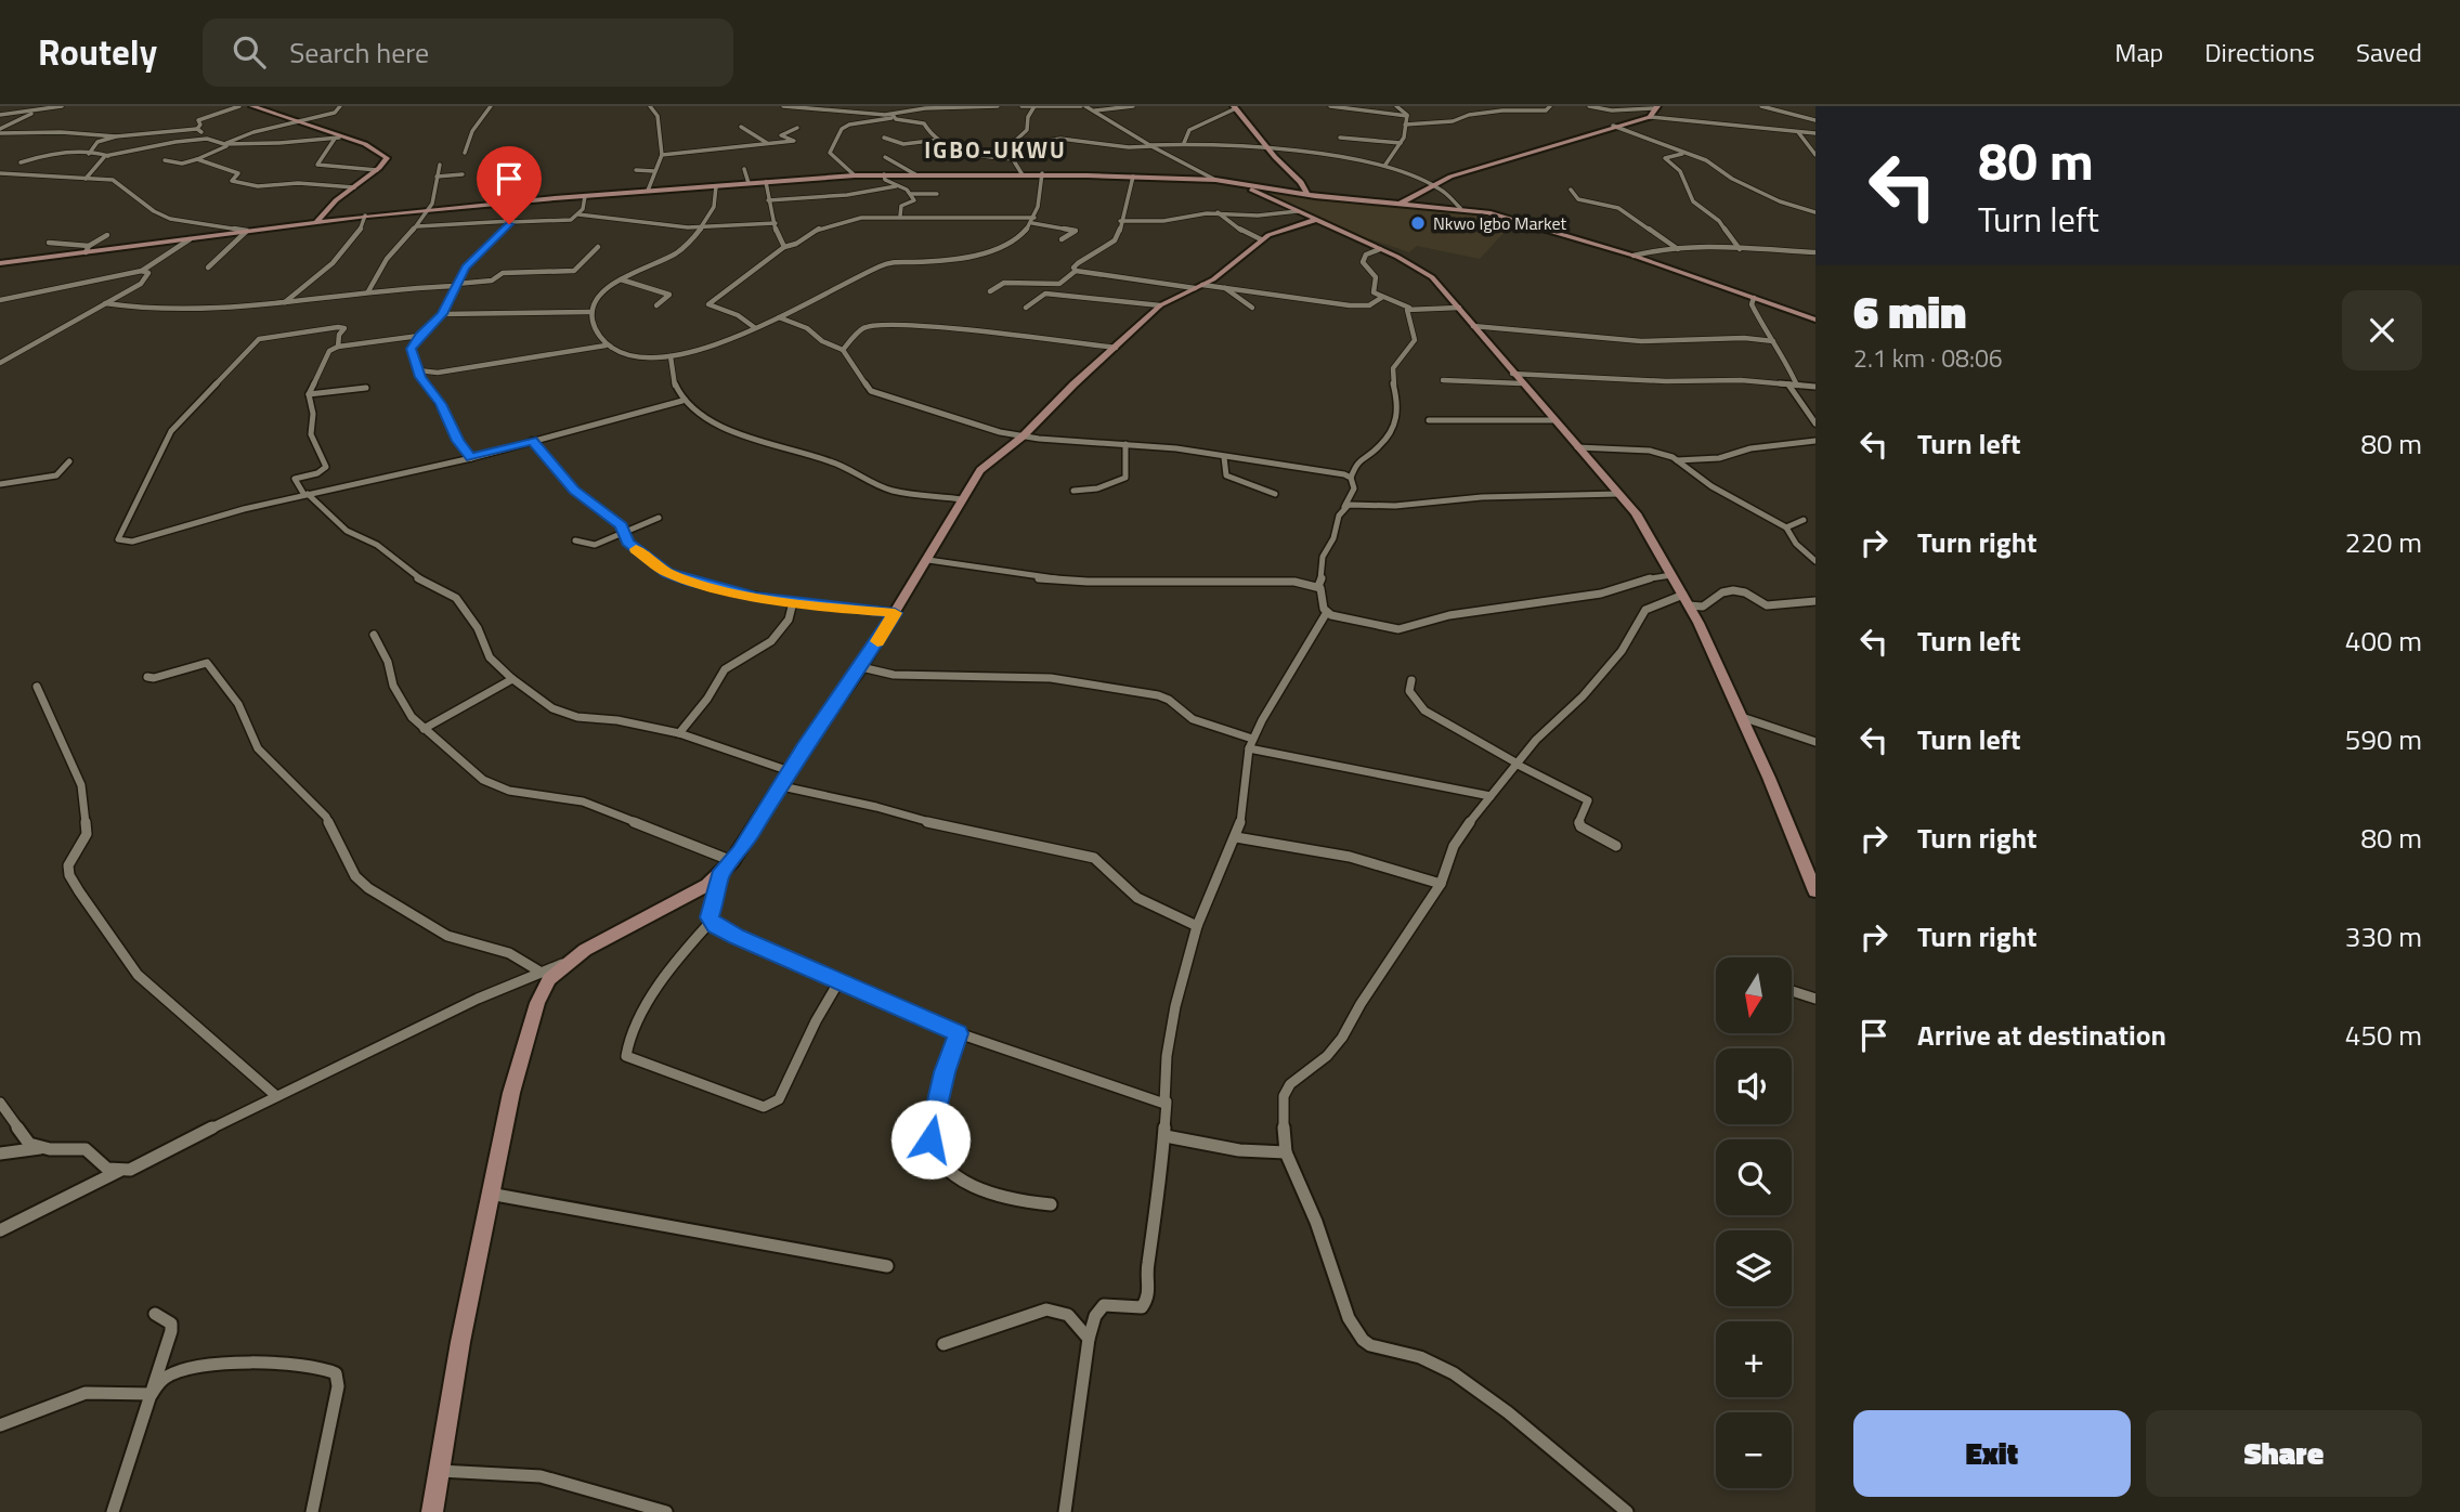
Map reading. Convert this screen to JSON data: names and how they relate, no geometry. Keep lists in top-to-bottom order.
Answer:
{
  "districts": ["IGBO-UKWU"],
  "places": ["Nkwo Igbo Market"],
  "north": "bottom",
  "page": {
    "header": "Routely",
    "search": "Search here",
    "nav": ["Map", "Directions", "Saved"],
    "turn": ["80 m", "Turn left"],
    "heading": ["6 min", "2.1 km · 08:06"],
    "list": [
      {
        "name": "Turn left",
        "value": "80 m"
      },
      {
        "name": "Turn right",
        "value": "220 m"
      },
      {
        "name": "Turn left",
        "value": "400 m"
      },
      {
        "name": "Turn left",
        "value": "590 m"
      },
      {
        "name": "Turn right",
        "value": "80 m"
      },
      {
        "name": "Turn right",
        "value": "330 m"
      },
      {
        "name": "Arrive at destination",
        "value": "450 m"
      }
    ],
    "map_buttons": ["+", "−"],
    "buttons": ["Exit", "Share"]
  }
}
